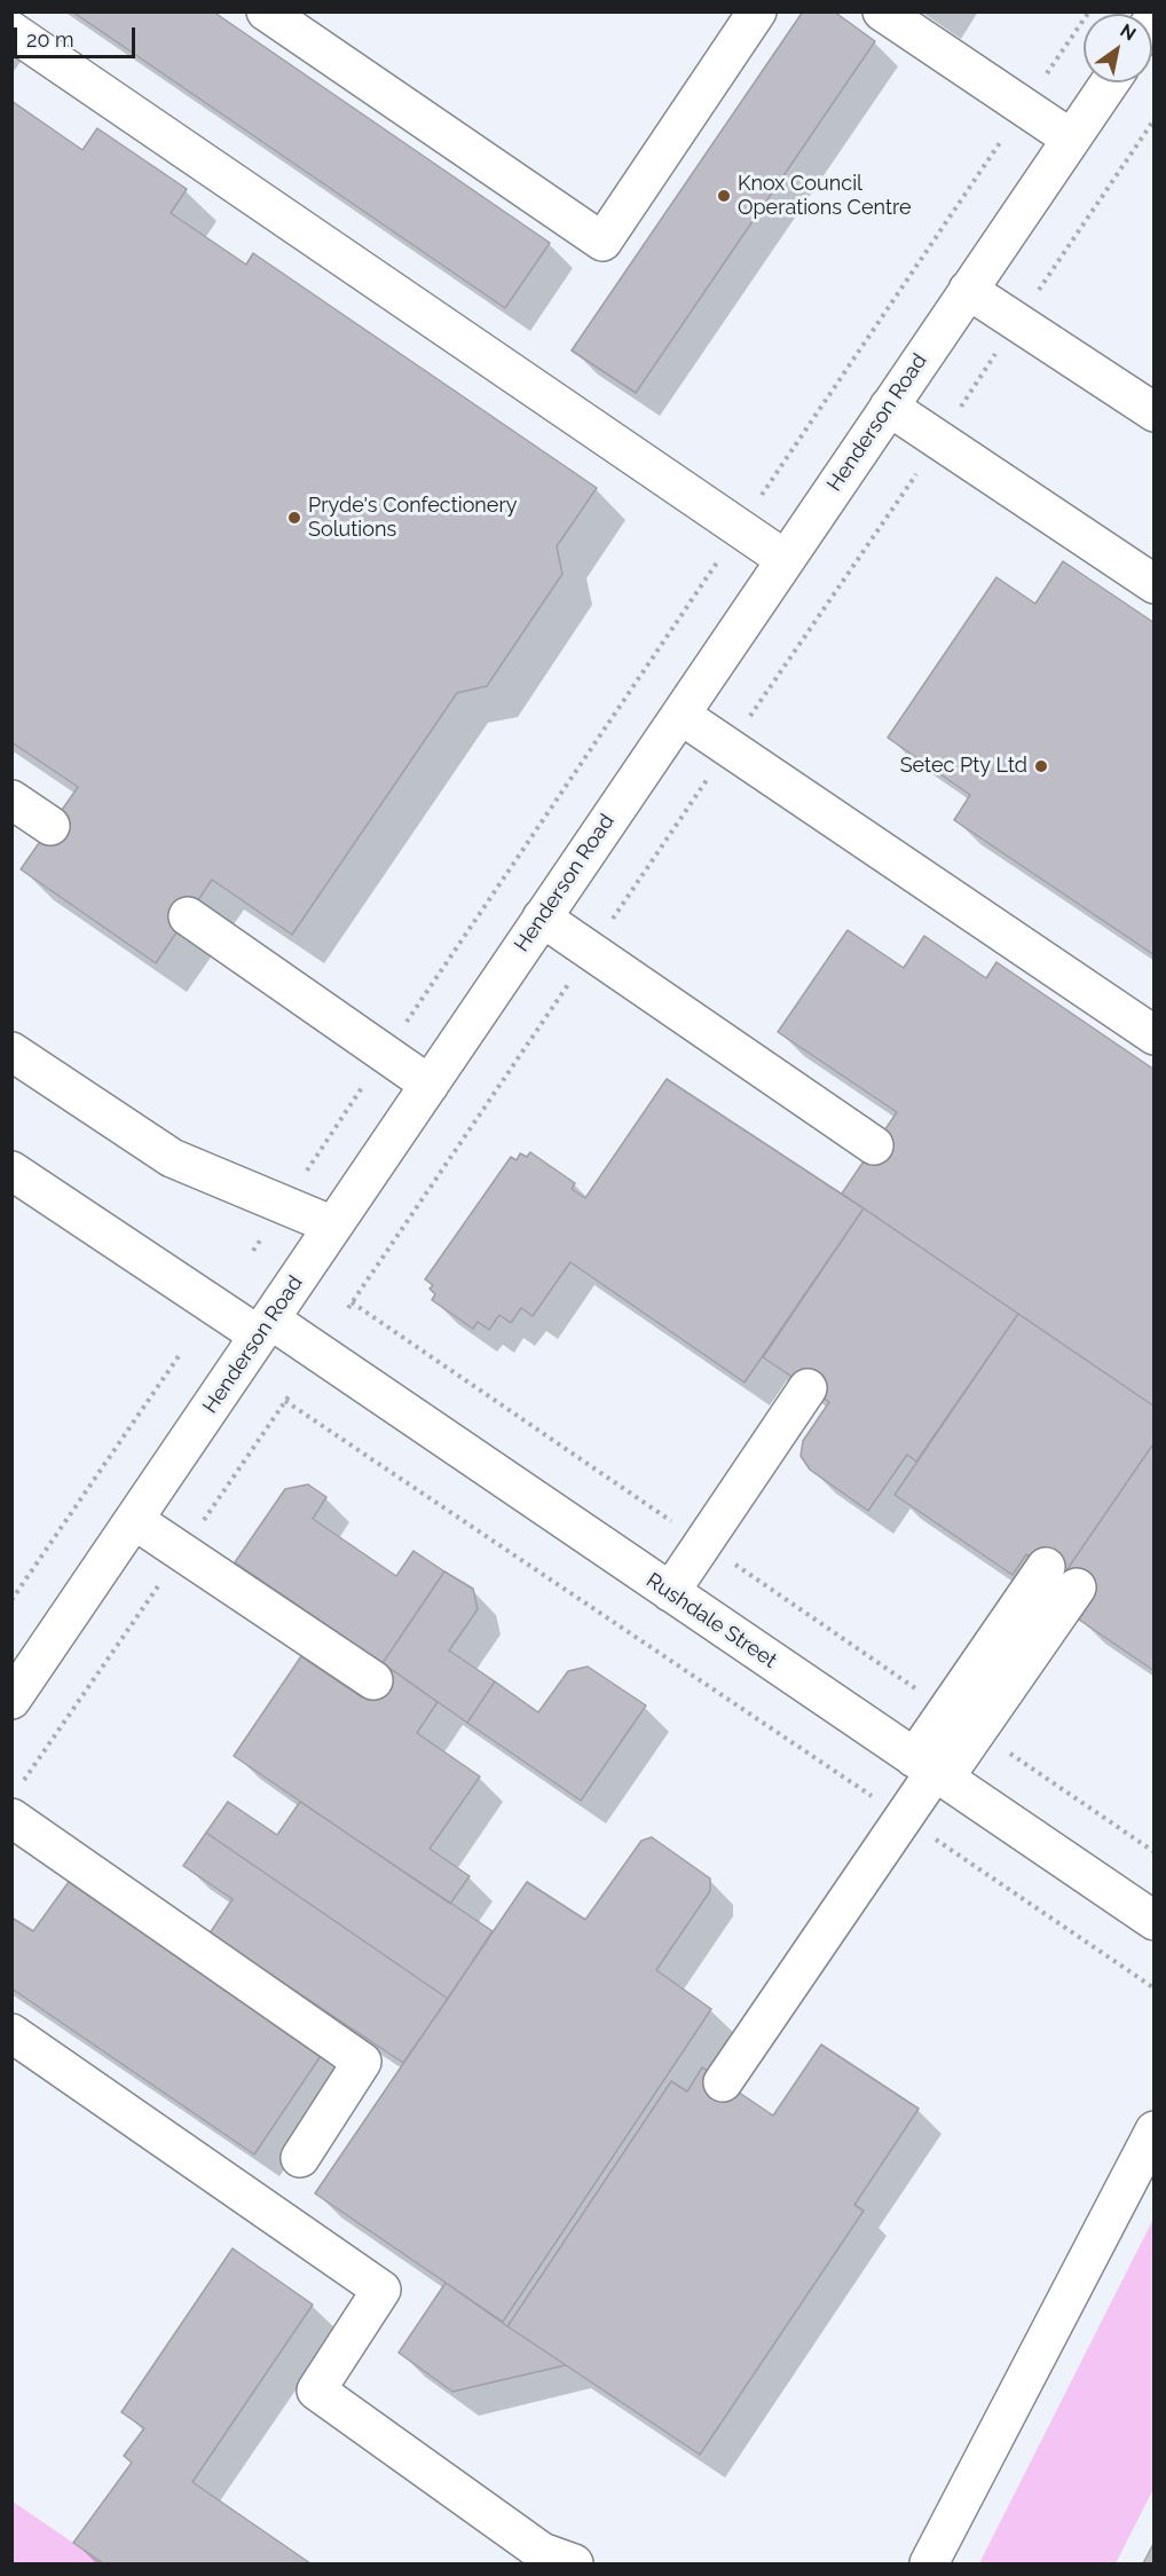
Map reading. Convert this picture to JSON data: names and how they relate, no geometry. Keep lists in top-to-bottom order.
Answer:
{
  "streets": {
    "street": ["Henderson Road", "Rushdale Street"]
  },
  "crossings": [
    ["Henderson Road", "Rushdale Street"]
  ],
  "places": ["Knox Council Operations Centre", "Pryde's Confectionery Solutions", "Setec Pty Ltd"],
  "scale_bar": "20 m",
  "north": "top right"
}
